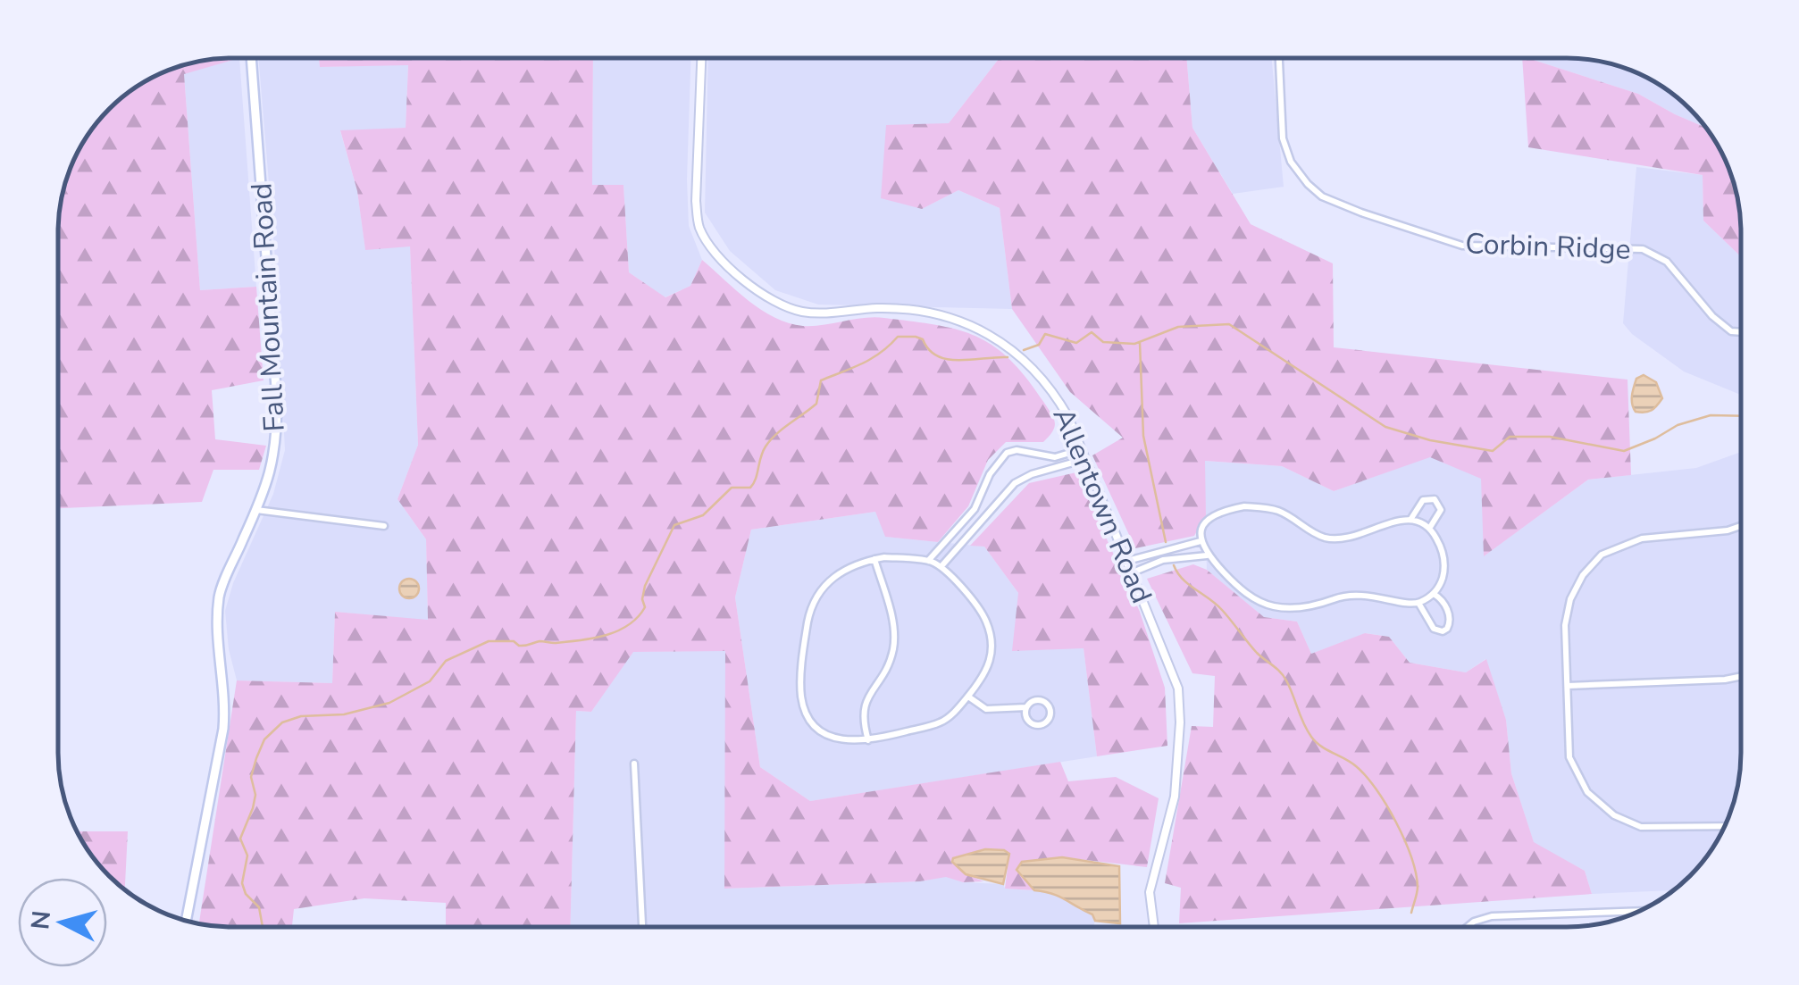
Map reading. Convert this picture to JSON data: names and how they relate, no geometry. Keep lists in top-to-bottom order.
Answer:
{
  "streets": {
    "main road": ["Fall Mountain Road"],
    "street": ["Corbin Ridge", "Allentown Road"]
  },
  "north": "left"
}
